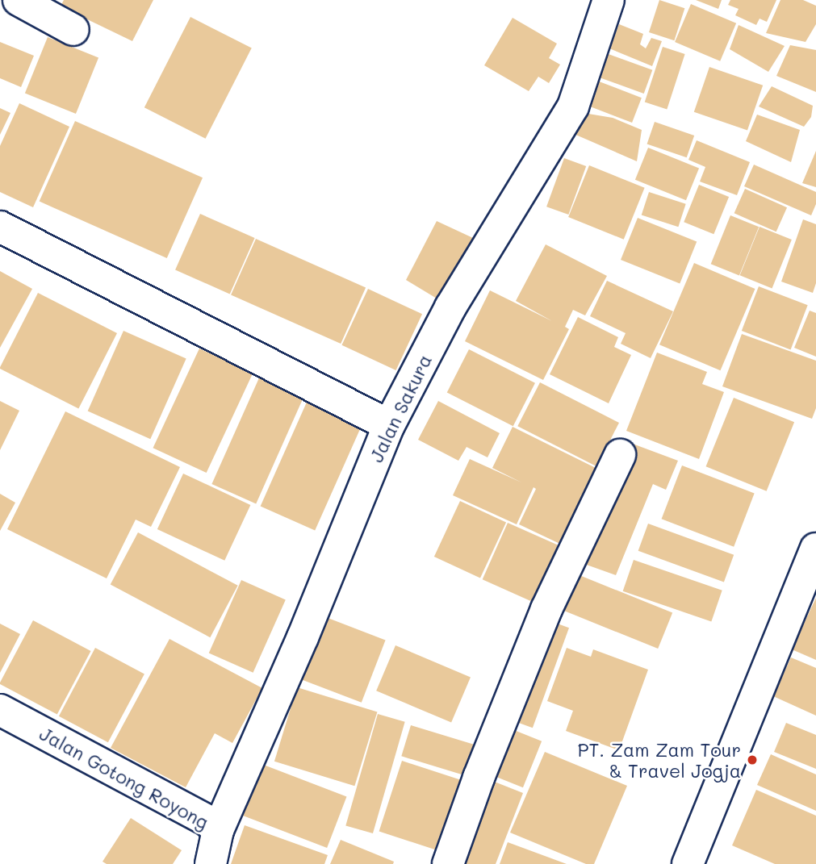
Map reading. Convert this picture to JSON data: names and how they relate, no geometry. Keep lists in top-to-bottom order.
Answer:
{
  "streets": {
    "street": ["Jalan Sakura", "Jalan Gotong Royong"]
  },
  "crossings": [
    ["Jalan Sakura", "Jalan Gotong Royong"]
  ],
  "places": ["PT. Zam Zam Tour & Travel Jogja"]
}
